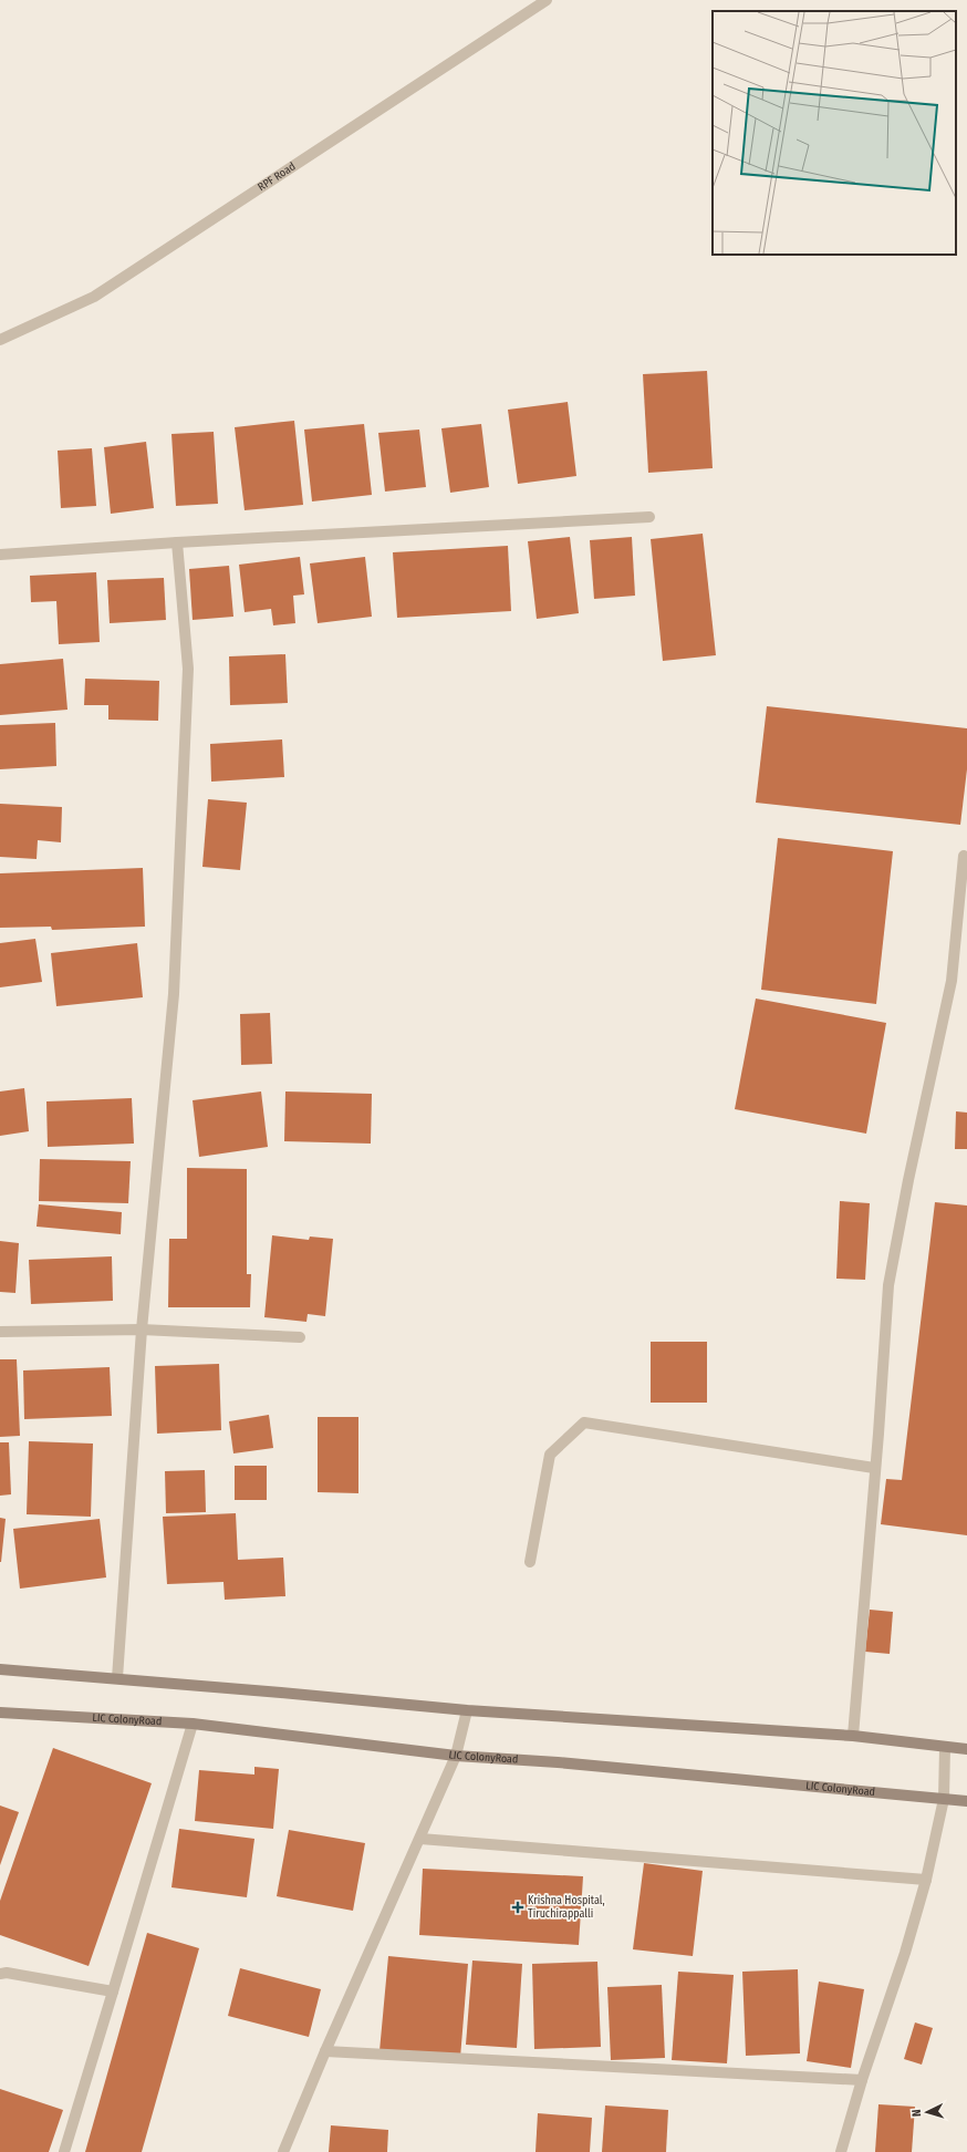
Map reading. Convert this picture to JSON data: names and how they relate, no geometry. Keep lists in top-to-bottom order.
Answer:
{
  "streets": {
    "main road": ["LIC ColonyRoad"],
    "street": ["RPF Road"]
  },
  "places": {
    "health": ["Krishna Hospital, Tiruchirappalli"]
  },
  "north": "left"
}
